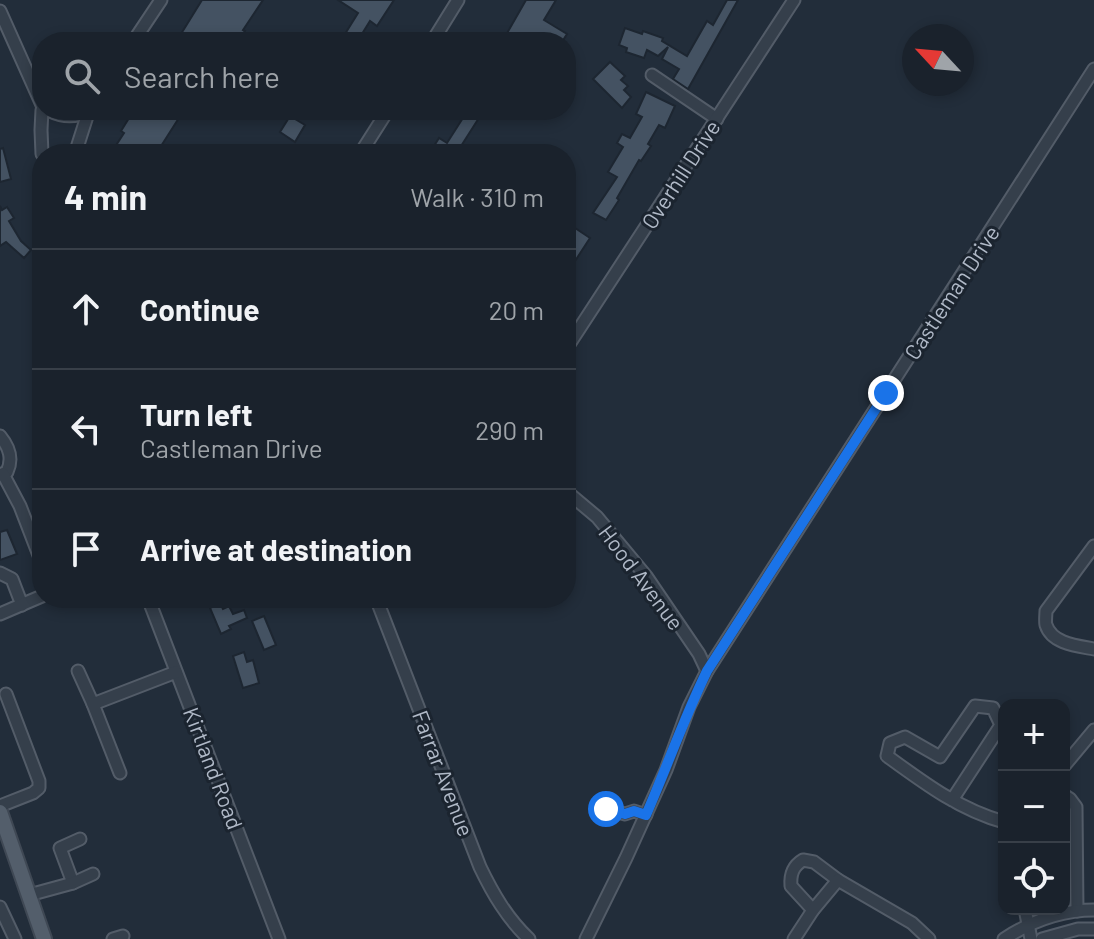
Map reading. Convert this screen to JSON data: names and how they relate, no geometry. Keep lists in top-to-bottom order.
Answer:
{
  "streets": {
    "street": [
      "Overhill Drive",
      "Castleman Drive",
      "Hood Avenue",
      "Kirtland Road",
      "Farrar Avenue"
    ]
  },
  "crossings": [
    ["Castleman Drive", "Hood Avenue"]
  ],
  "north": "top left",
  "page": {
    "search": "Search here",
    "heading": ["4 min", "Walk · 310 m"],
    "list": [
      ["Continue", "20 m"],
      ["Turn left", "Castleman Drive", "290 m"],
      "Arrive at destination"
    ],
    "map_buttons": ["+", "−"]
  }
}
